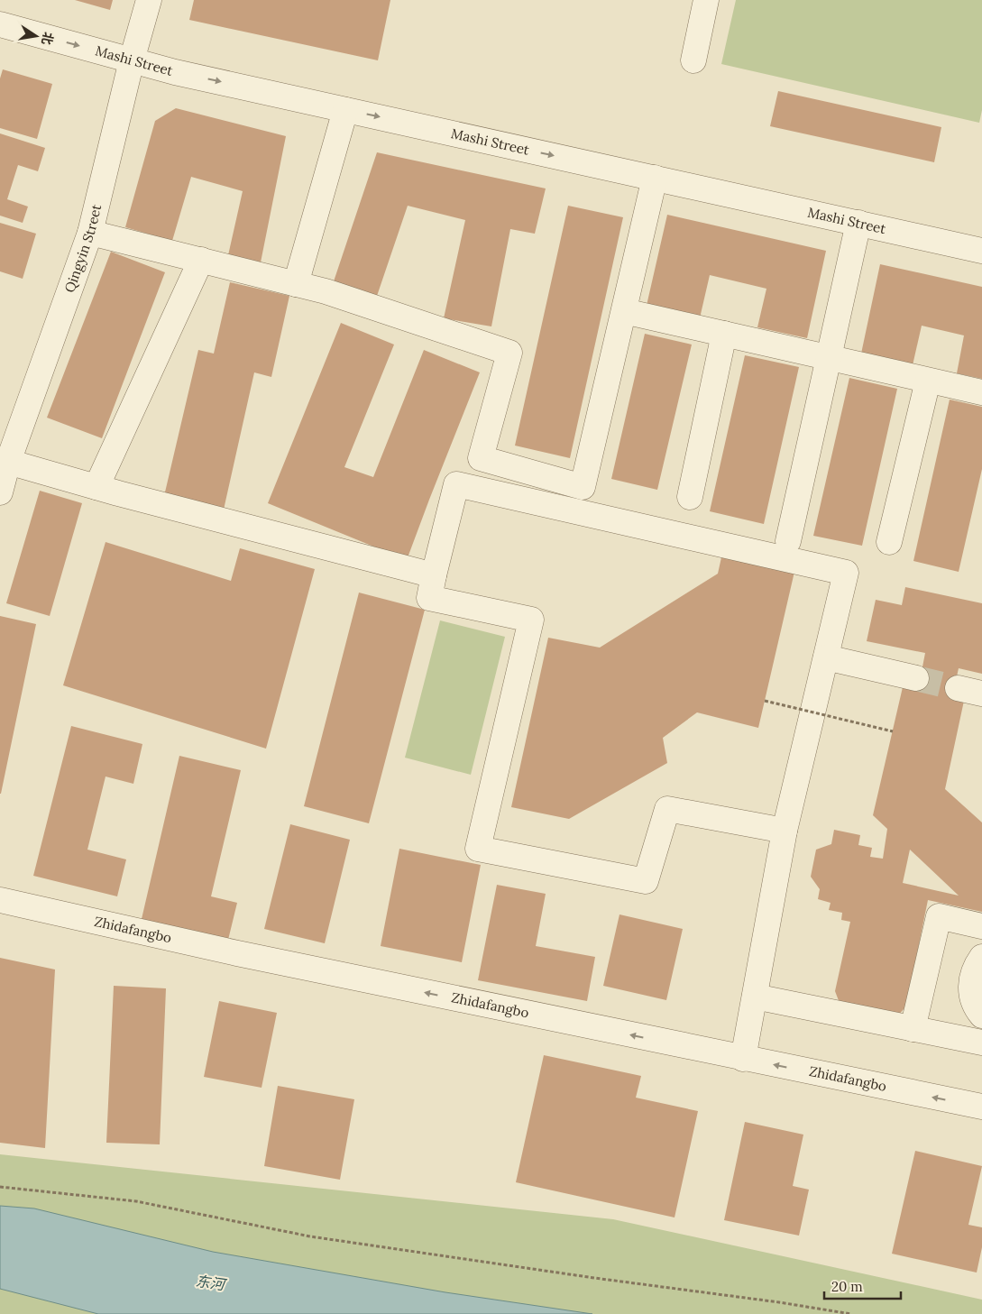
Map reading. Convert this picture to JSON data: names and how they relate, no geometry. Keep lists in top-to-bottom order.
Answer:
{
  "streets": {
    "street": ["Mashi Street", "Qingyin Street", "Zhidafangbo"]
  },
  "crossings": [
    ["Mashi Street", "Qingyin Street"]
  ],
  "one_way": ["Zhidafangbo"],
  "water": ["东河"],
  "scale_bar": "20 m",
  "north": "right"
}
